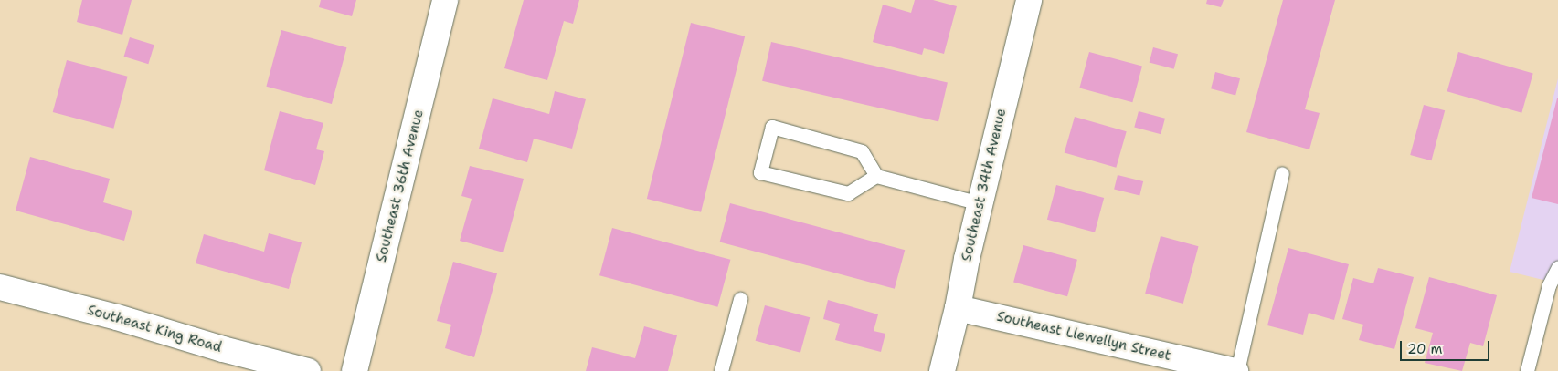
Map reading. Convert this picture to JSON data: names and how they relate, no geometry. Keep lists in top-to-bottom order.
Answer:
{
  "streets": {
    "street": [
      "Southeast 34th Avenue",
      "Southeast 36th Avenue",
      "Southeast King Road",
      "Southeast Llewellyn Street"
    ]
  },
  "crossings": [
    ["Southeast 34th Avenue", "Southeast Llewellyn Street"]
  ],
  "scale_bar": "20 m"
}
